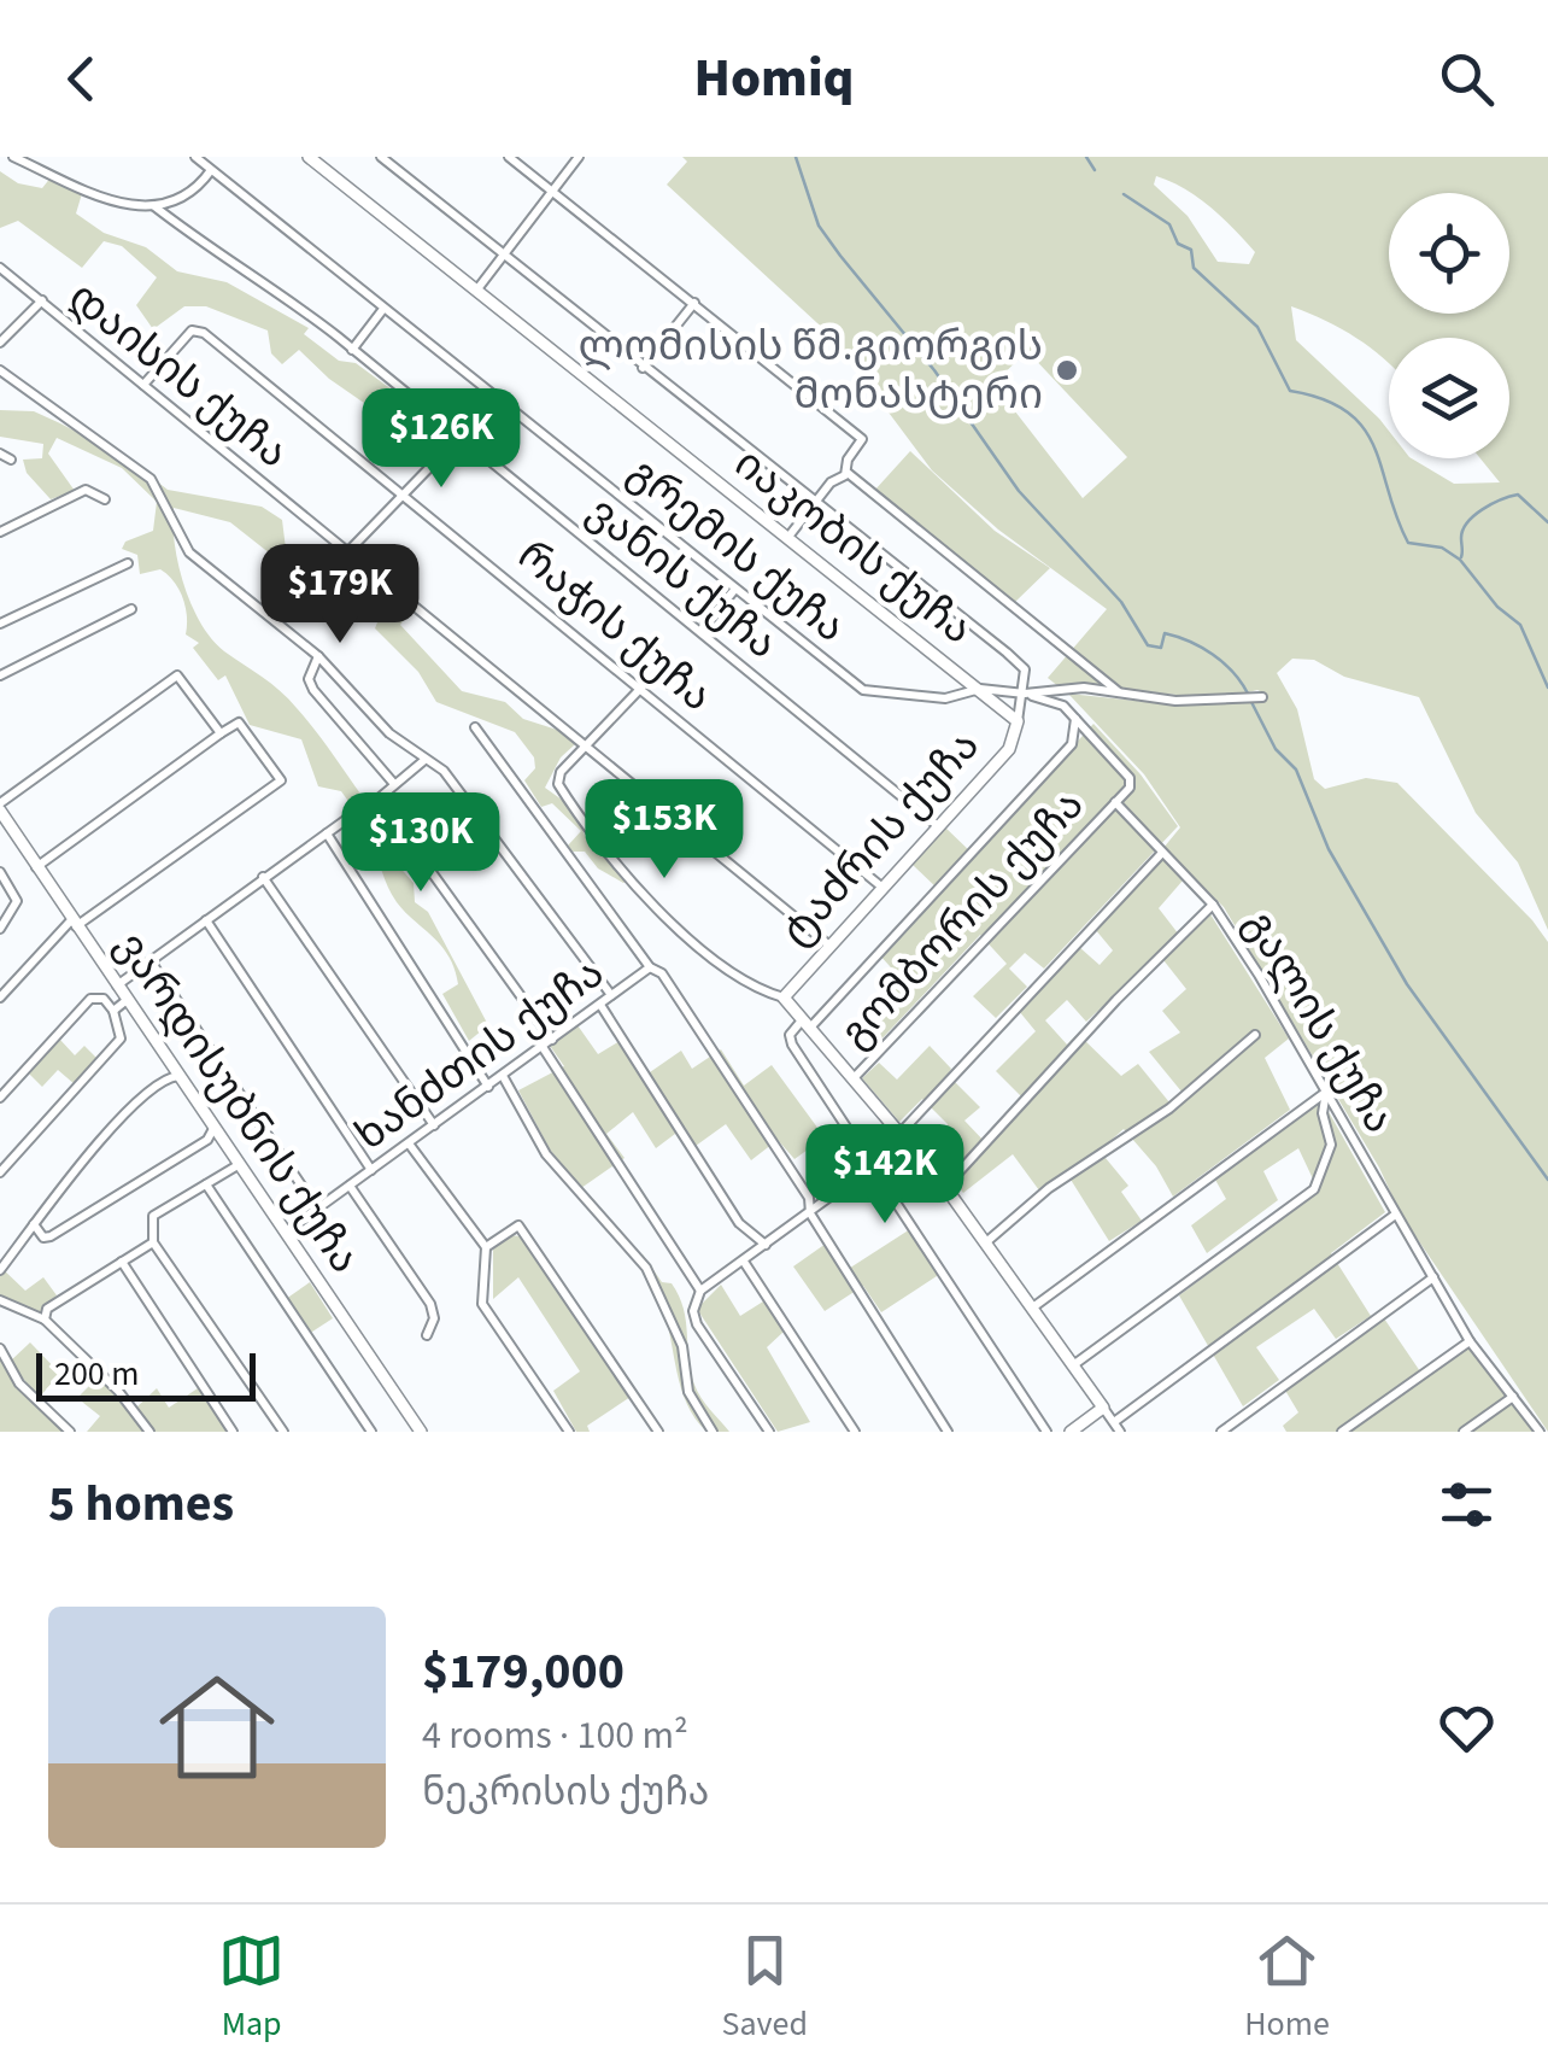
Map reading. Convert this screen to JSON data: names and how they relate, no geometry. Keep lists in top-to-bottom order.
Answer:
{
  "streets": {
    "street": [
      "დაისის ქუჩა",
      "იაკობის ქუჩა",
      "გრემის ქუჩა",
      "ვანის ქუჩა",
      "რაჭის ქუჩა",
      "ტაძრის ქუჩა",
      "გომბორის ქუჩა",
      "გალის ქუჩა",
      "ხანძთის ქუჩა",
      "ვარდისუბნის ქუჩა"
    ]
  },
  "crossings": [
    ["დაისის ქუჩა", "რაჭის ქუჩა"],
    ["დაისის ქუჩა", "ტაძრის ქუჩა"],
    ["იაკობის ქუჩა", "გრემის ქუჩა"],
    ["იაკობის ქუჩა", "ტაძრის ქუჩა"],
    ["გრემის ქუჩა", "ტაძრის ქუჩა"],
    ["ვანის ქუჩა", "ტაძრის ქუჩა"],
    ["რაჭის ქუჩა", "ტაძრის ქუჩა"],
    ["გომბორის ქუჩა", "გალის ქუჩა"],
    ["ხანძთის ქუჩა", "ვარდისუბნის ქუჩა"]
  ],
  "places": ["ლომისის წმ.გიორგის მონასტერი"],
  "scale_bar": "200 m",
  "page": {
    "header": "Homiq",
    "price": [
      "$126K",
      "$179K",
      "$153K",
      "$130K",
      "$142K"
    ],
    "scale": "200 m",
    "heading": "5 homes",
    "list": [
      {
        "name": "$179,000",
        "note": "4 rooms · 100 m² · ნეკრისის ქუჩა"
      }
    ],
    "tabs": ["Map", "Saved", "Home"]
  }
}
